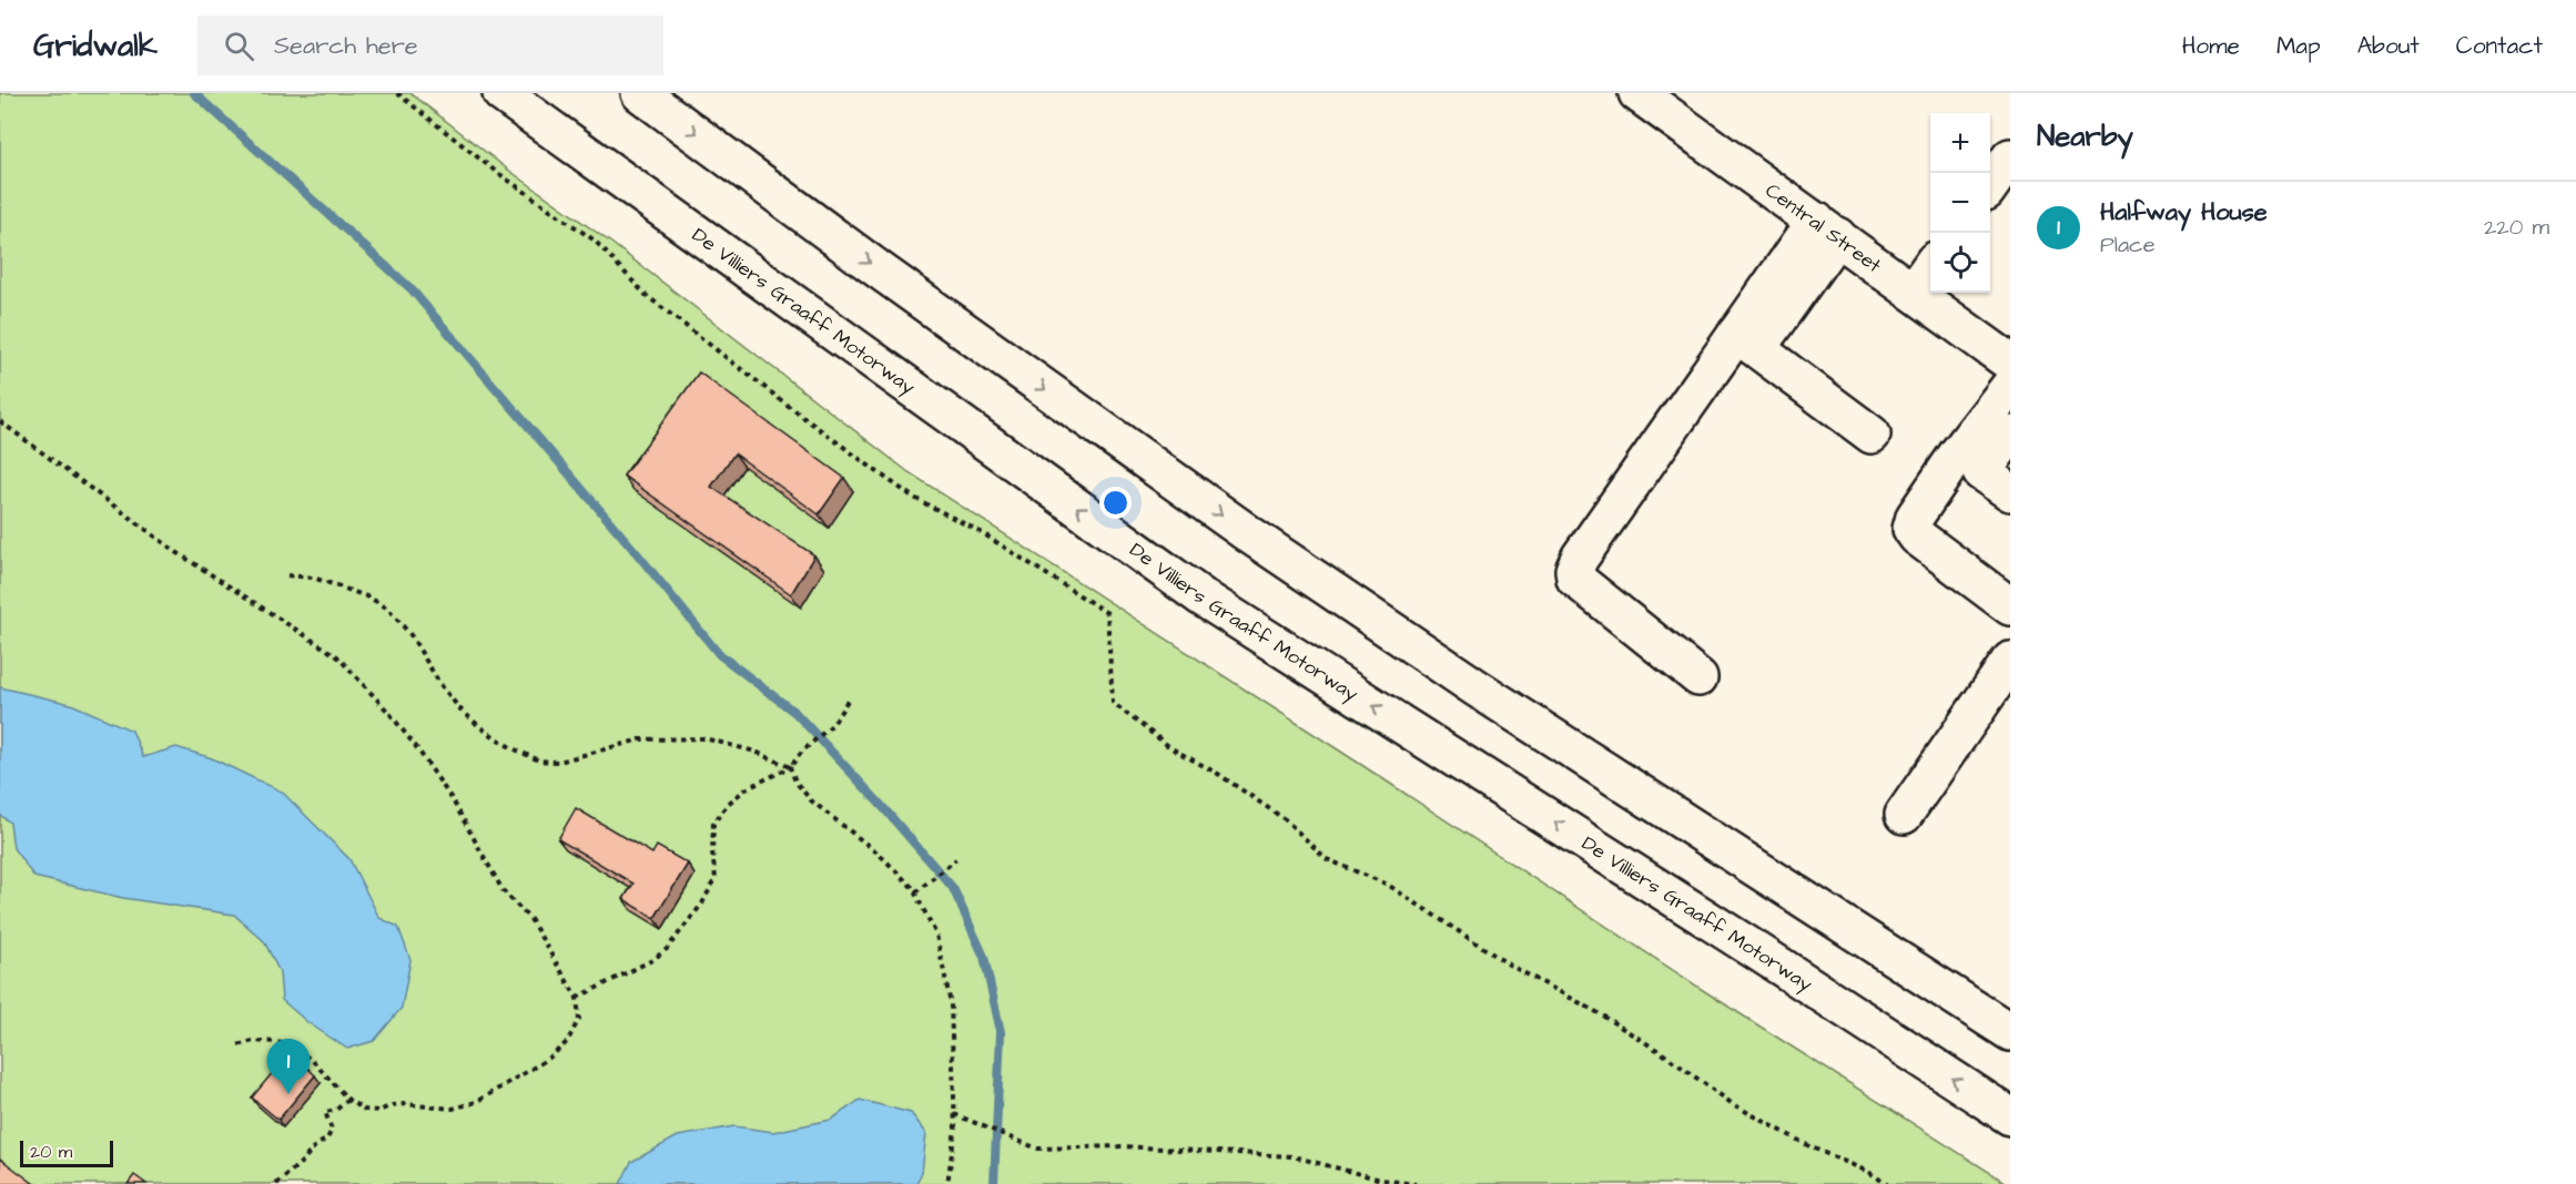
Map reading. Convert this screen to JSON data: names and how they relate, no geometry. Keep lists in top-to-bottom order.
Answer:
{
  "streets": {
    "main road": ["Central Street", "De Villiers Graaff Motorway"]
  },
  "scale_bar": "20 m",
  "page": {
    "header": "Gridwalk",
    "search": "Search here",
    "nav": [
      "Home",
      "Map",
      "About",
      "Contact"
    ],
    "heading": "Nearby",
    "map_buttons": ["+", "−"],
    "list": [
      {
        "mark": "1",
        "name": "Halfway House",
        "note": "Place",
        "value": "220 m"
      }
    ],
    "pins": "1",
    "scale": "20 m"
  }
}
